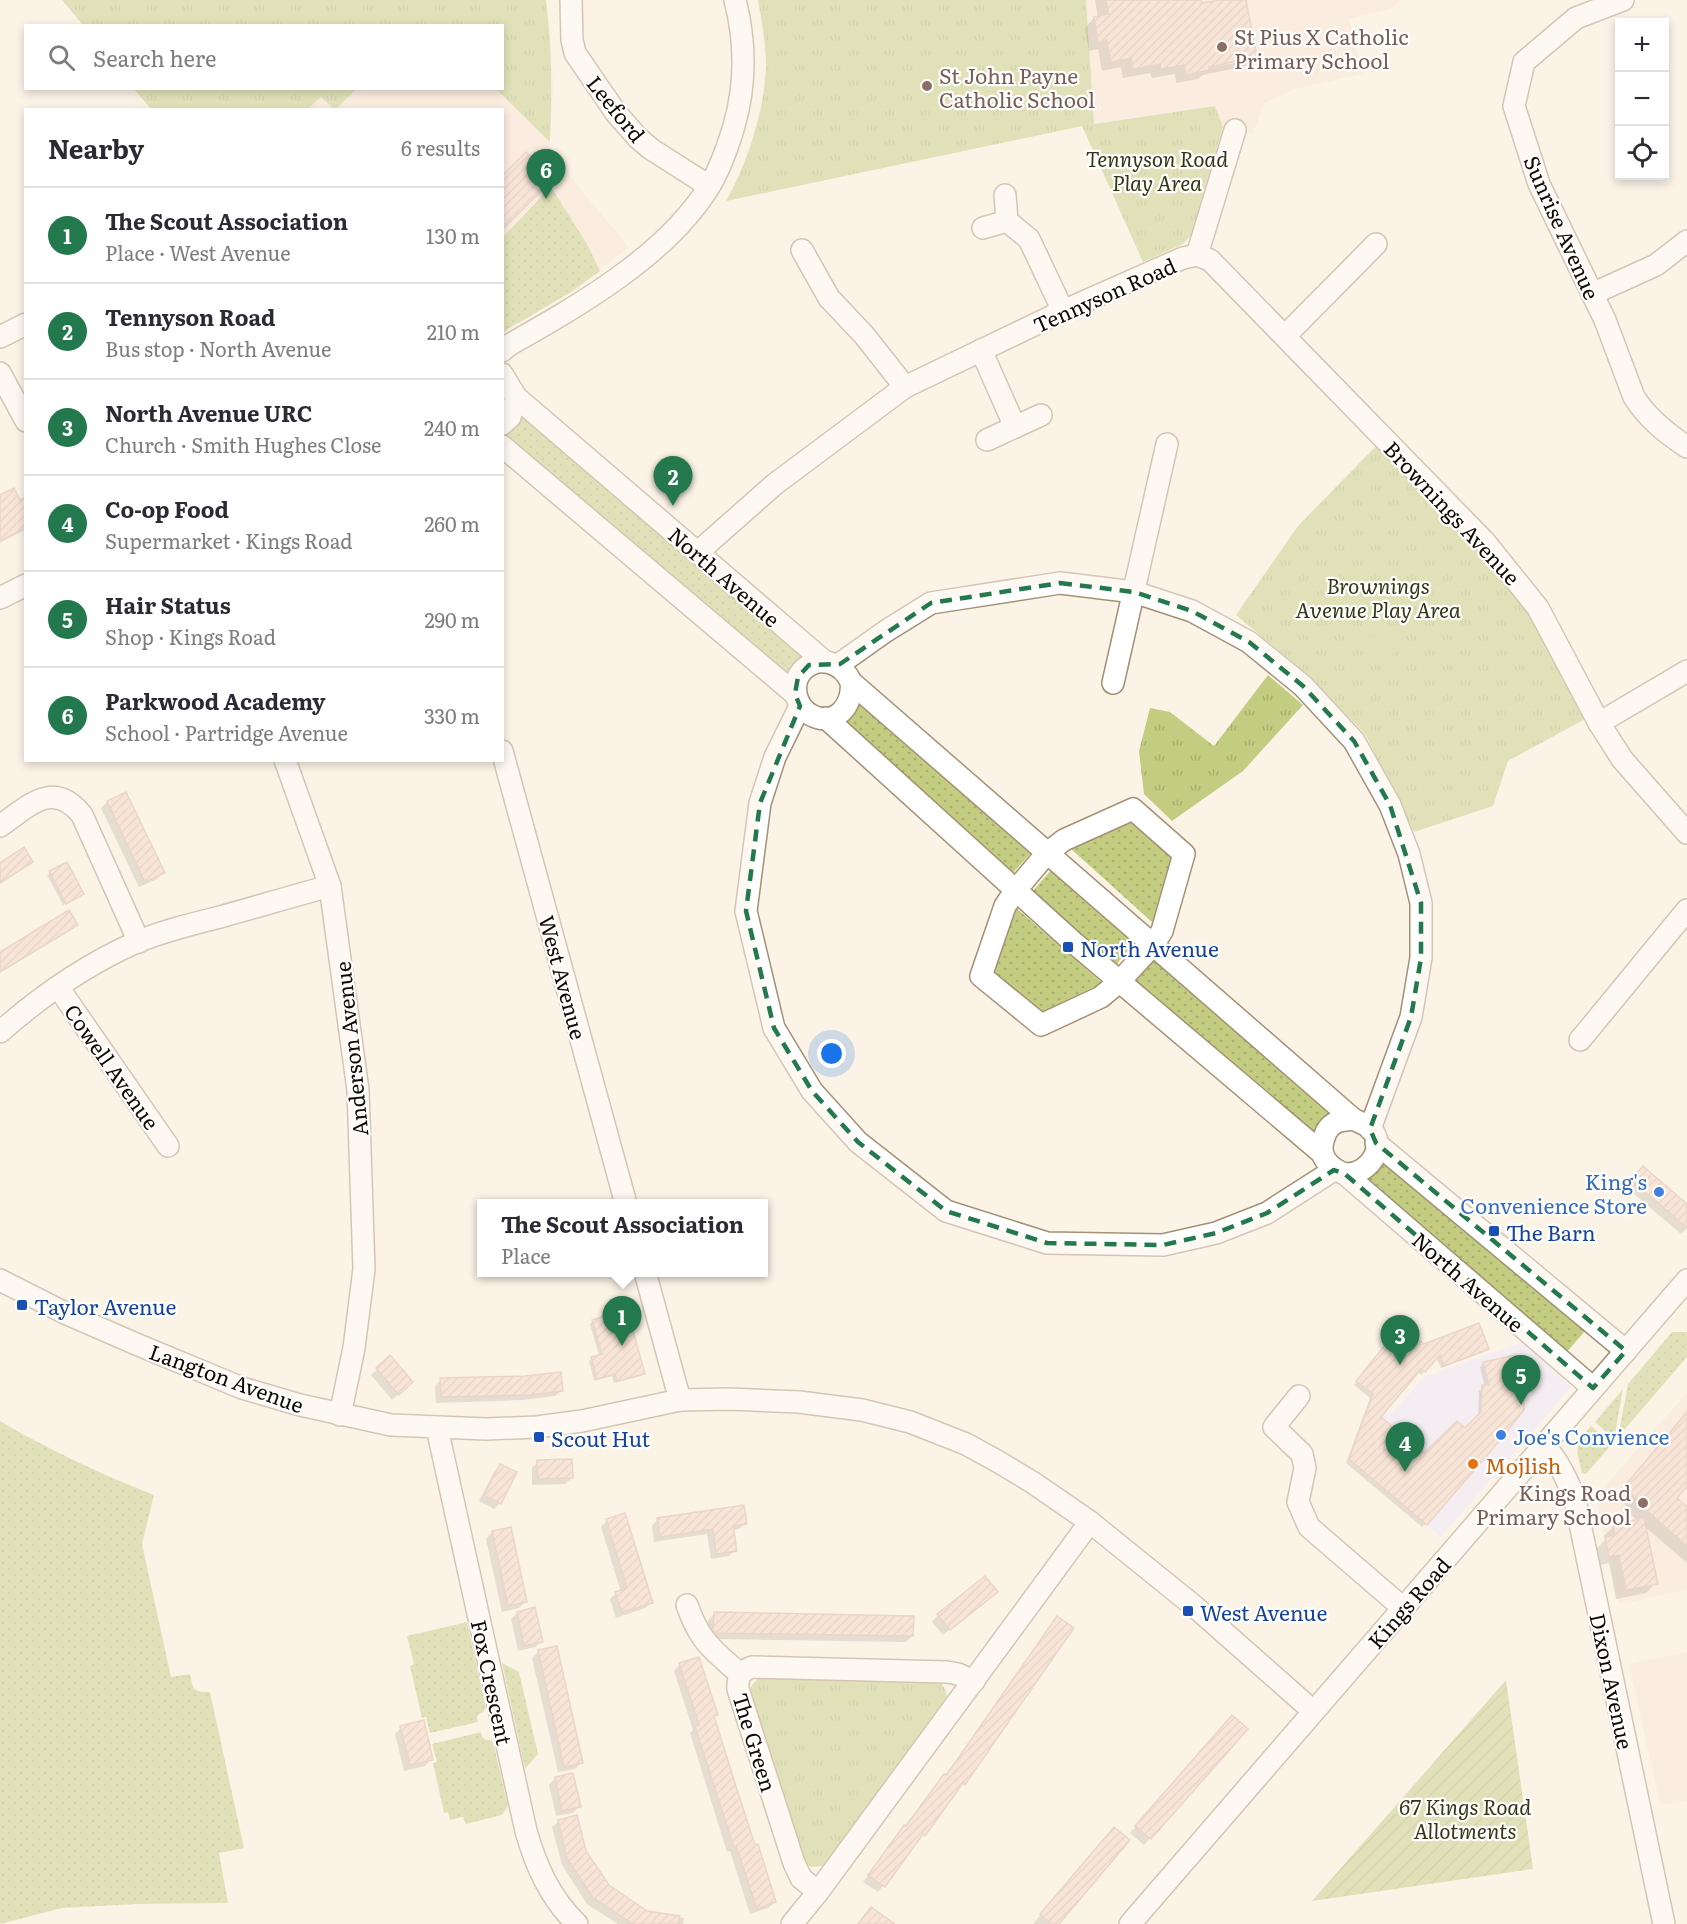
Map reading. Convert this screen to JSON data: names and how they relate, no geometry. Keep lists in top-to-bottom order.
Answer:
{
  "streets": {
    "street": [
      "Leeford",
      "Sunrise Avenue",
      "Tennyson Road",
      "Brownings Avenue",
      "North Avenue",
      "West Avenue",
      "Anderson Avenue",
      "Cowell Avenue",
      "Langton Avenue",
      "Kings Road",
      "Dixon Avenue",
      "Fox Crescent",
      "The Green"
    ]
  },
  "crossings": [
    ["Tennyson Road", "Brownings Avenue"],
    ["Tennyson Road", "North Avenue"],
    ["North Avenue", "Kings Road"],
    ["Anderson Avenue", "Langton Avenue"],
    ["Langton Avenue", "Fox Crescent"],
    ["Kings Road", "Dixon Avenue"]
  ],
  "parks": ["Tennyson Road Play Area", "Brownings Avenue Play Area", "67 Kings Road Allotments"],
  "places": {
    "other": [
      "St Pius X Catholic Primary School",
      "St John Payne Catholic School",
      "King's Convenience Store",
      "Joe's Convience",
      "Mojlish",
      "Kings Road Primary School"
    ],
    "transit": [
      "North Avenue",
      "The Barn",
      "Taylor Avenue",
      "Scout Hut",
      "West Avenue"
    ]
  },
  "page": {
    "map_buttons": ["+", "−"],
    "search": "Search here",
    "heading": ["Nearby", "6 results"],
    "pins": [
      "6",
      "2",
      "1",
      "3",
      "5",
      "4"
    ],
    "list": [
      {
        "mark": "1",
        "name": "The Scout Association",
        "note": "Place · West Avenue",
        "value": "130 m"
      },
      {
        "mark": "2",
        "name": "Tennyson Road",
        "note": "Bus stop · North Avenue",
        "value": "210 m"
      },
      {
        "mark": "3",
        "name": "North Avenue URC",
        "note": "Church · Smith Hughes Close",
        "value": "240 m"
      },
      {
        "mark": "4",
        "name": "Co-op Food",
        "note": "Supermarket · Kings Road",
        "value": "260 m"
      },
      {
        "mark": "5",
        "name": "Hair Status",
        "note": "Shop · Kings Road",
        "value": "290 m"
      },
      {
        "mark": "6",
        "name": "Parkwood Academy",
        "note": "School · Partridge Avenue",
        "value": "330 m"
      }
    ],
    "popup": ["The Scout Association", "Place"]
  }
}
